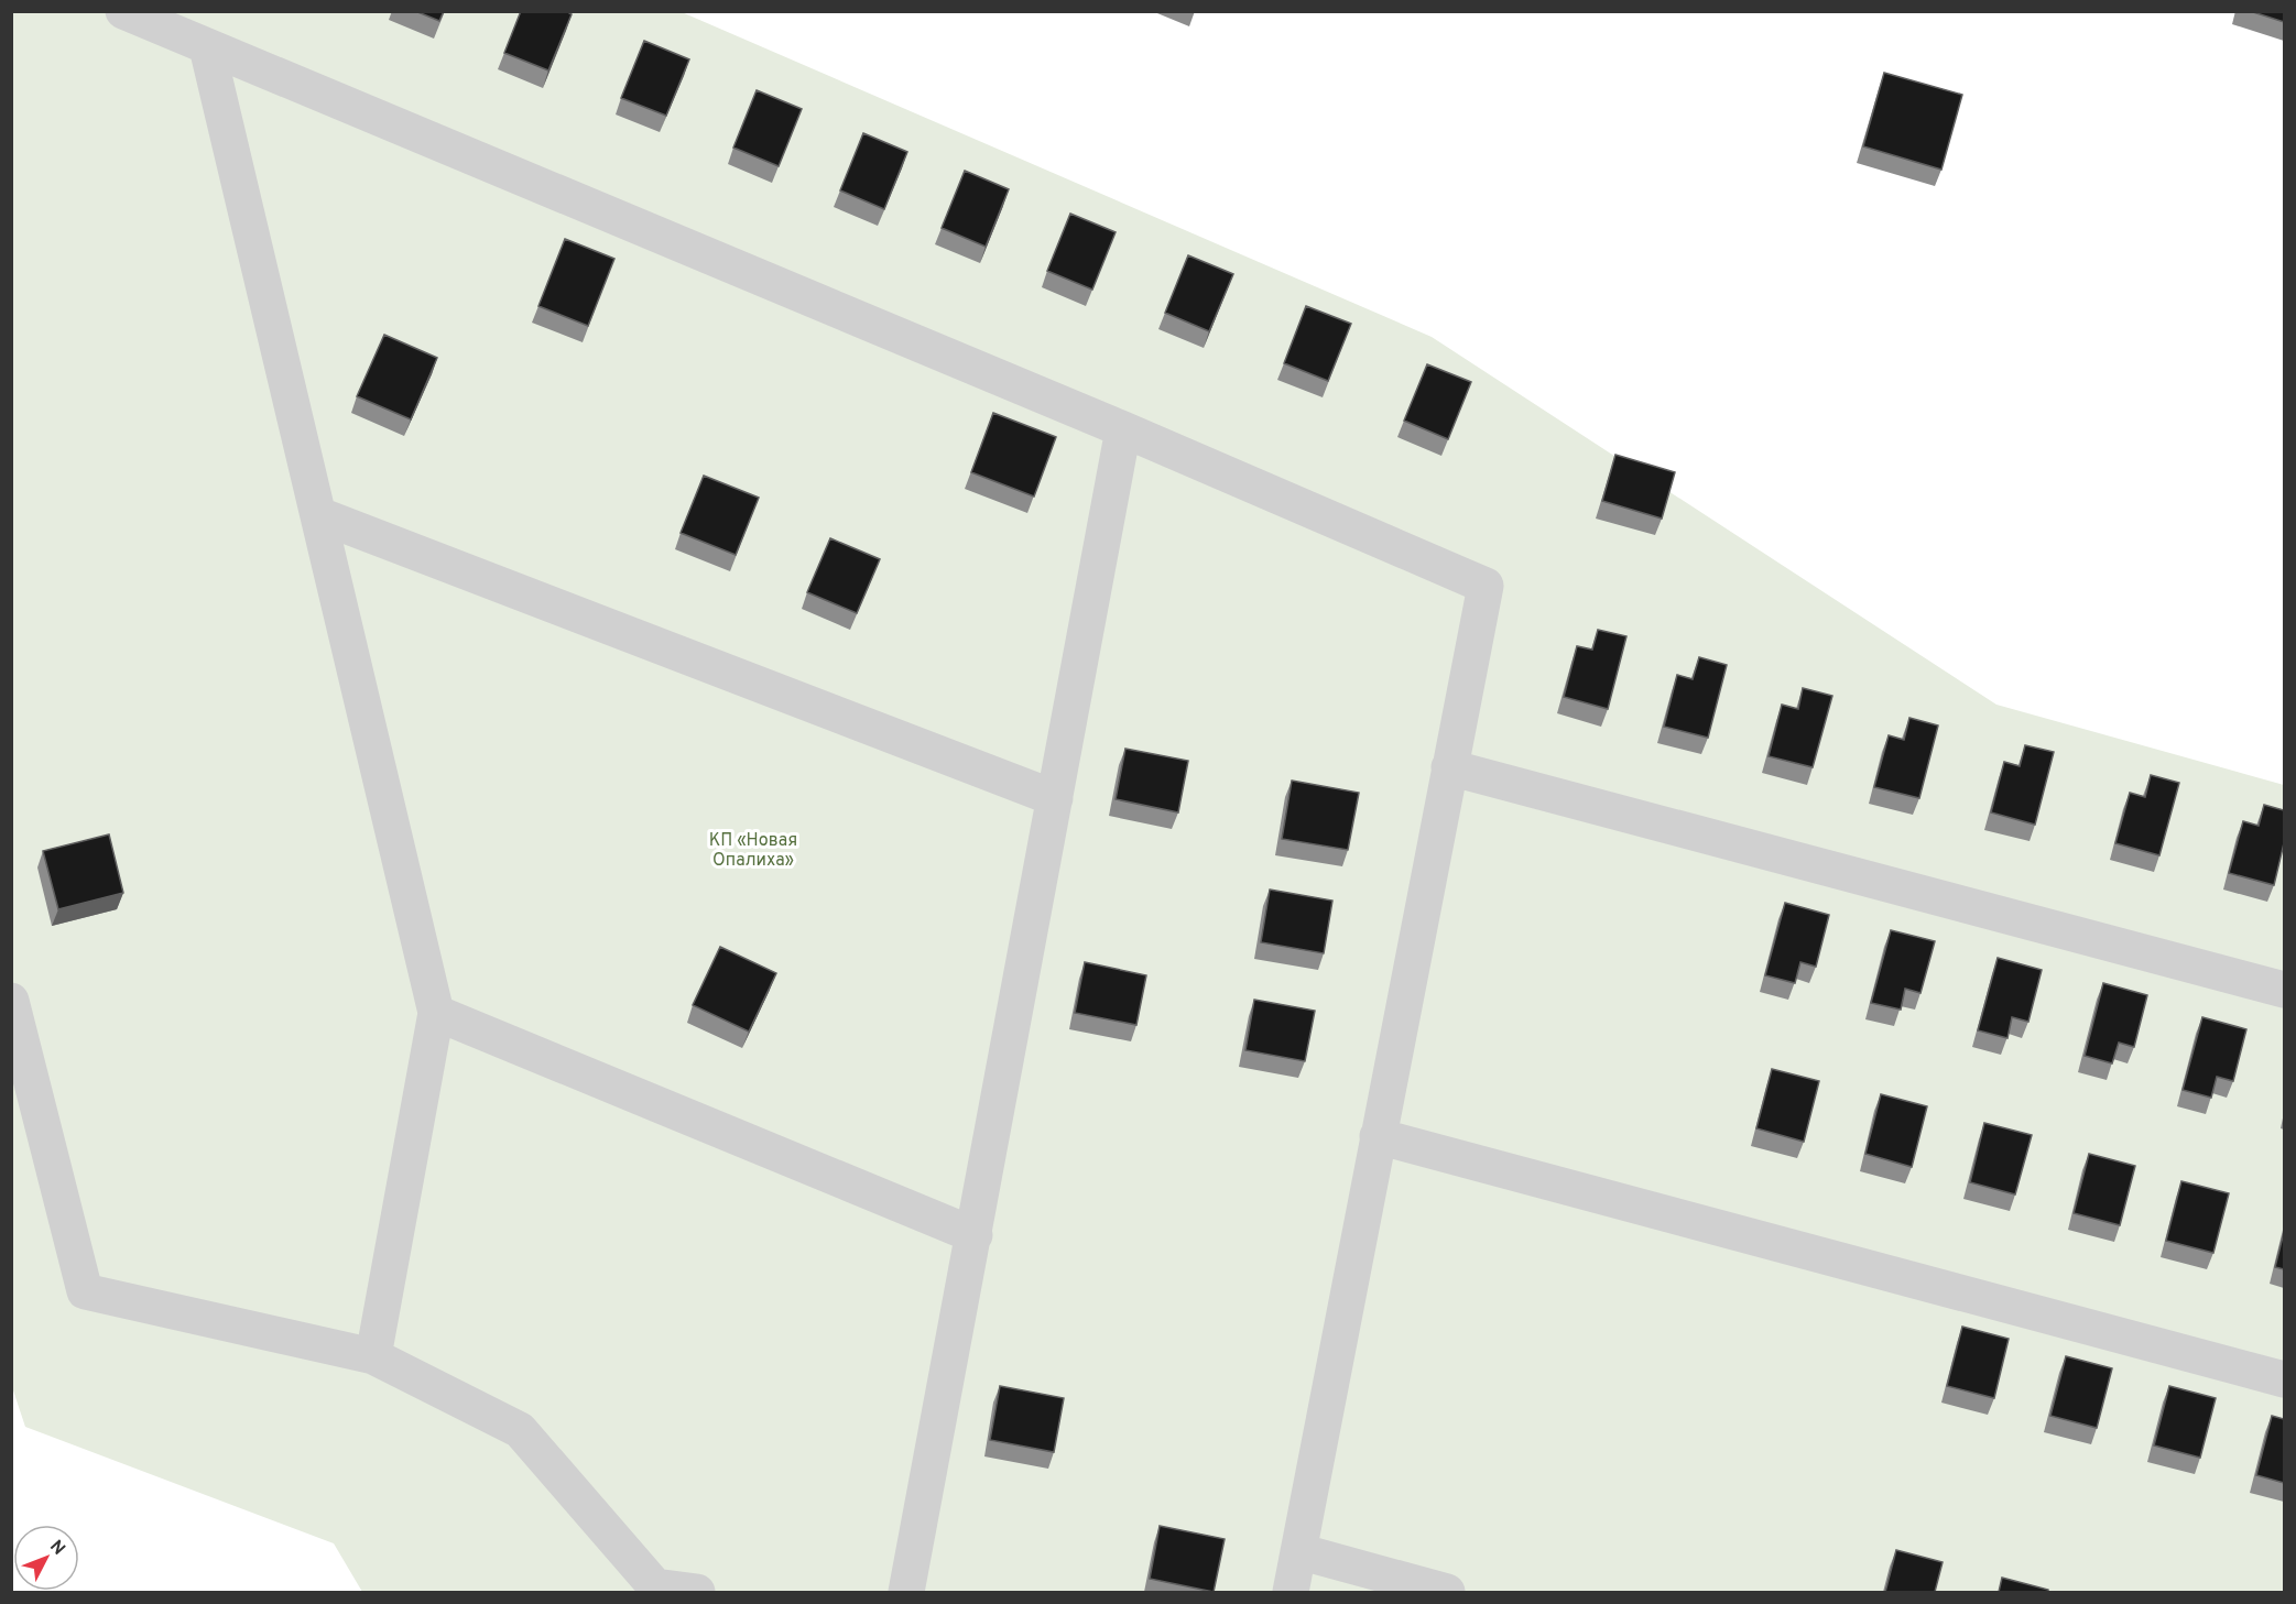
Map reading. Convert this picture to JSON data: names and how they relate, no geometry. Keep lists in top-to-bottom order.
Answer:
{
  "parks": ["КП «Новая Опалиха»"],
  "north": "top right"
}
